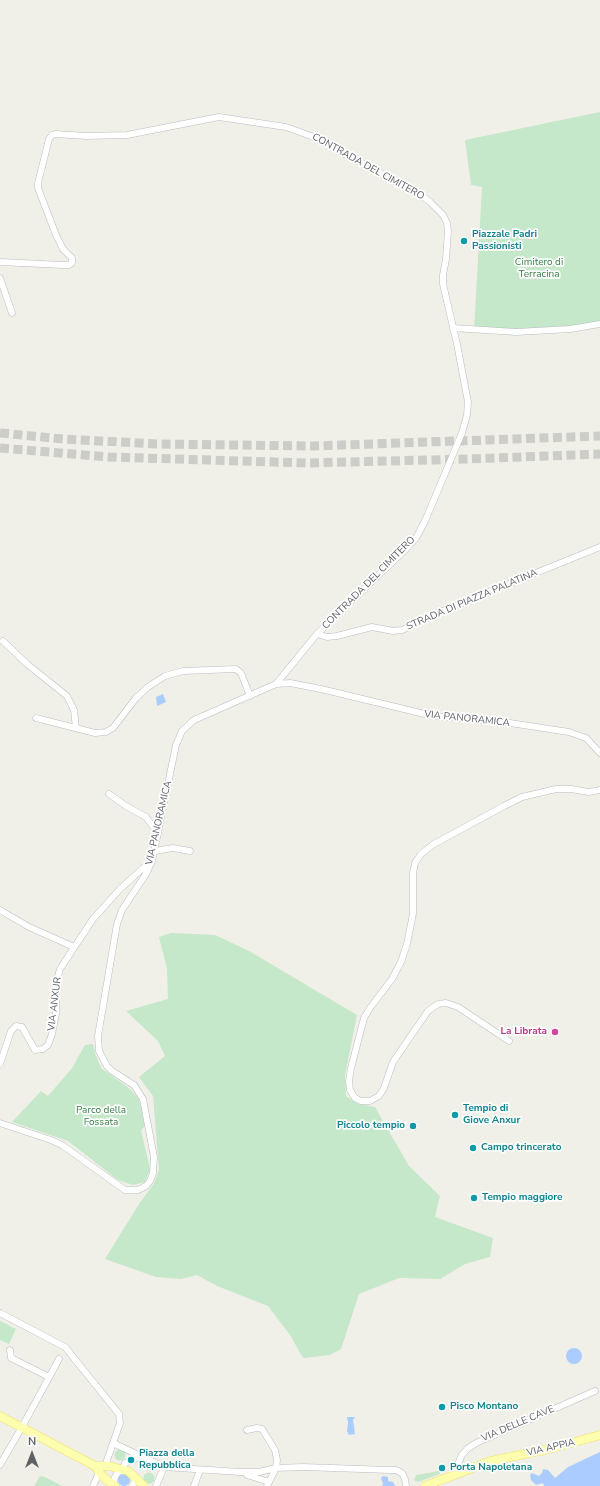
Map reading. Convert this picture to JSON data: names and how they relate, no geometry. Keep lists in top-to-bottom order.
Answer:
{
  "streets": {
    "main road": ["VIA APPIA"],
    "street": [
      "CONTRADA DEL CIMITERO",
      "STRADA DI PIAZZA PALATINA",
      "VIA PANORAMICA",
      "VIA ANXUR",
      "VIA DELLE CAVE"
    ]
  },
  "crossings": [
    ["CONTRADA DEL CIMITERO", "STRADA DI PIAZZA PALATINA"],
    ["CONTRADA DEL CIMITERO", "VIA PANORAMICA"],
    ["VIA PANORAMICA", "VIA ANXUR"],
    ["VIA DELLE CAVE", "VIA APPIA"]
  ],
  "parks": ["Cimitero di Terracina", "Parco della Fossata"],
  "places": [
    "Piazzale Padri Passionisti",
    "La Librata",
    "Tempio di Giove Anxur",
    "Piccolo tempio",
    "Campo trincerato",
    "Tempio maggiore",
    "Pisco Montano",
    "Piazza della Repubblica",
    "Porta Napoletana"
  ],
  "north": "top"
}
